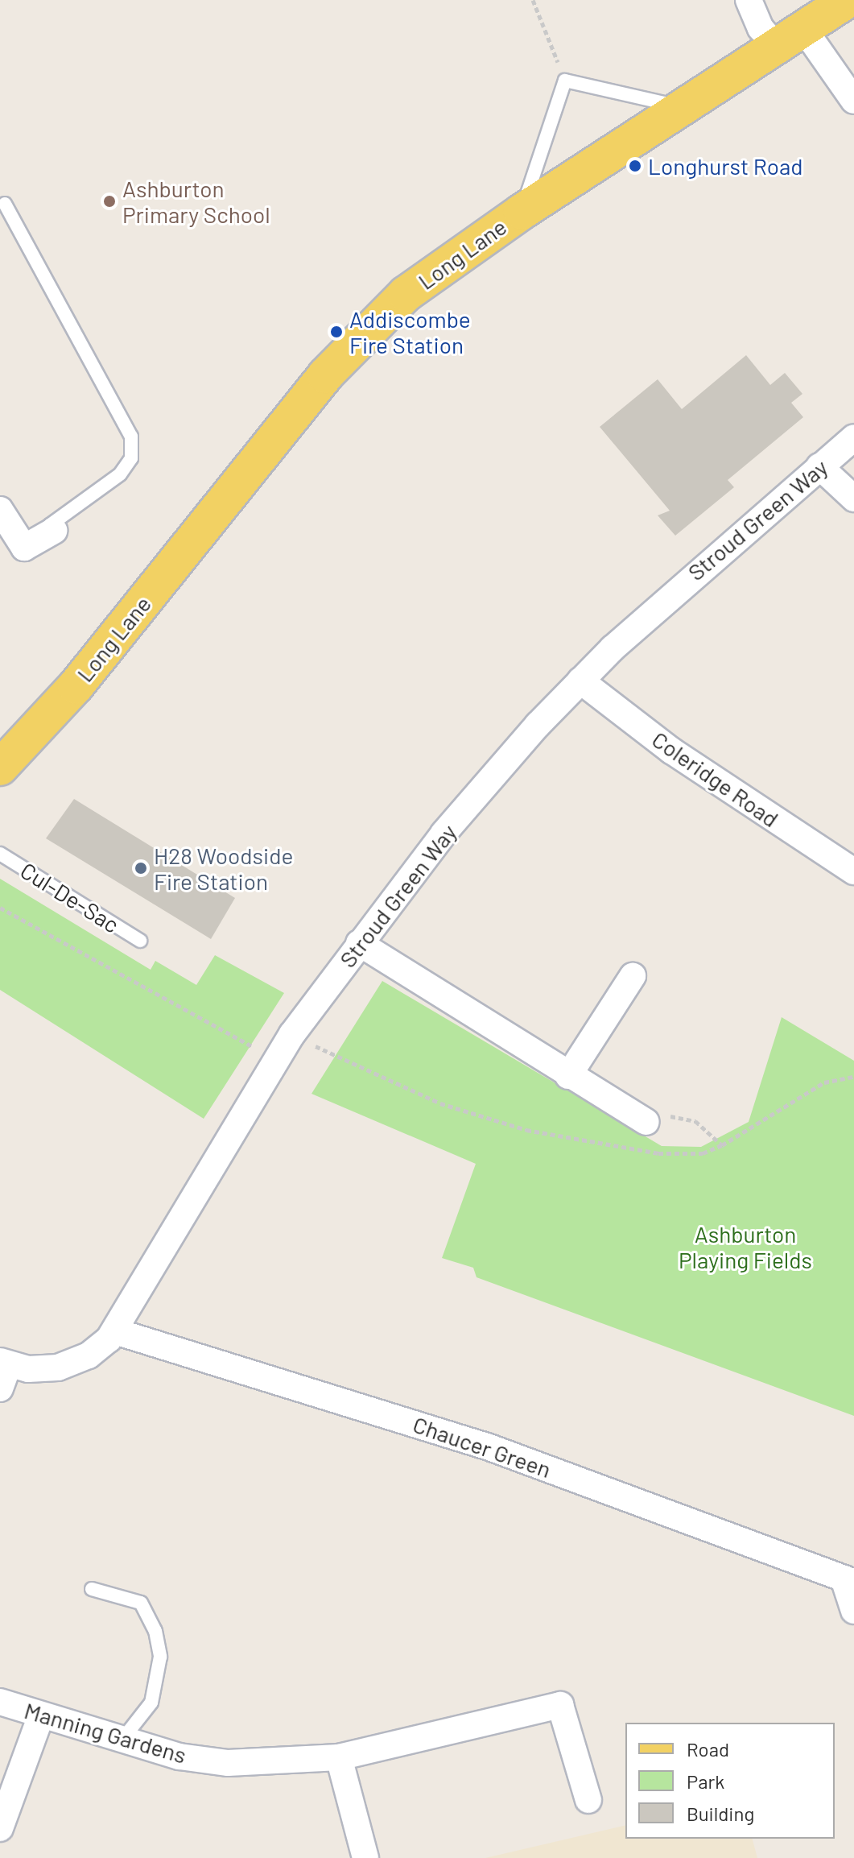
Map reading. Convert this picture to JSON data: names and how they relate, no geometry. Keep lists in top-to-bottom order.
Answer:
{
  "streets": {
    "main road": ["Long Lane"],
    "street": [
      "Stroud Green Way",
      "Coleridge Road",
      "Chaucer Green",
      "Manning Gardens"
    ],
    "lane": ["Cul-De-Sac"]
  },
  "crossings": [
    ["Stroud Green Way", "Coleridge Road"],
    ["Stroud Green Way", "Chaucer Green"]
  ],
  "parks": ["Ashburton Playing Fields"],
  "places": [
    "Longhurst Road",
    "Ashburton Primary School",
    "Addiscombe Fire Station",
    "H28 Woodside Fire Station"
  ],
  "legend": ["Road", "Park", "Building"]
}
